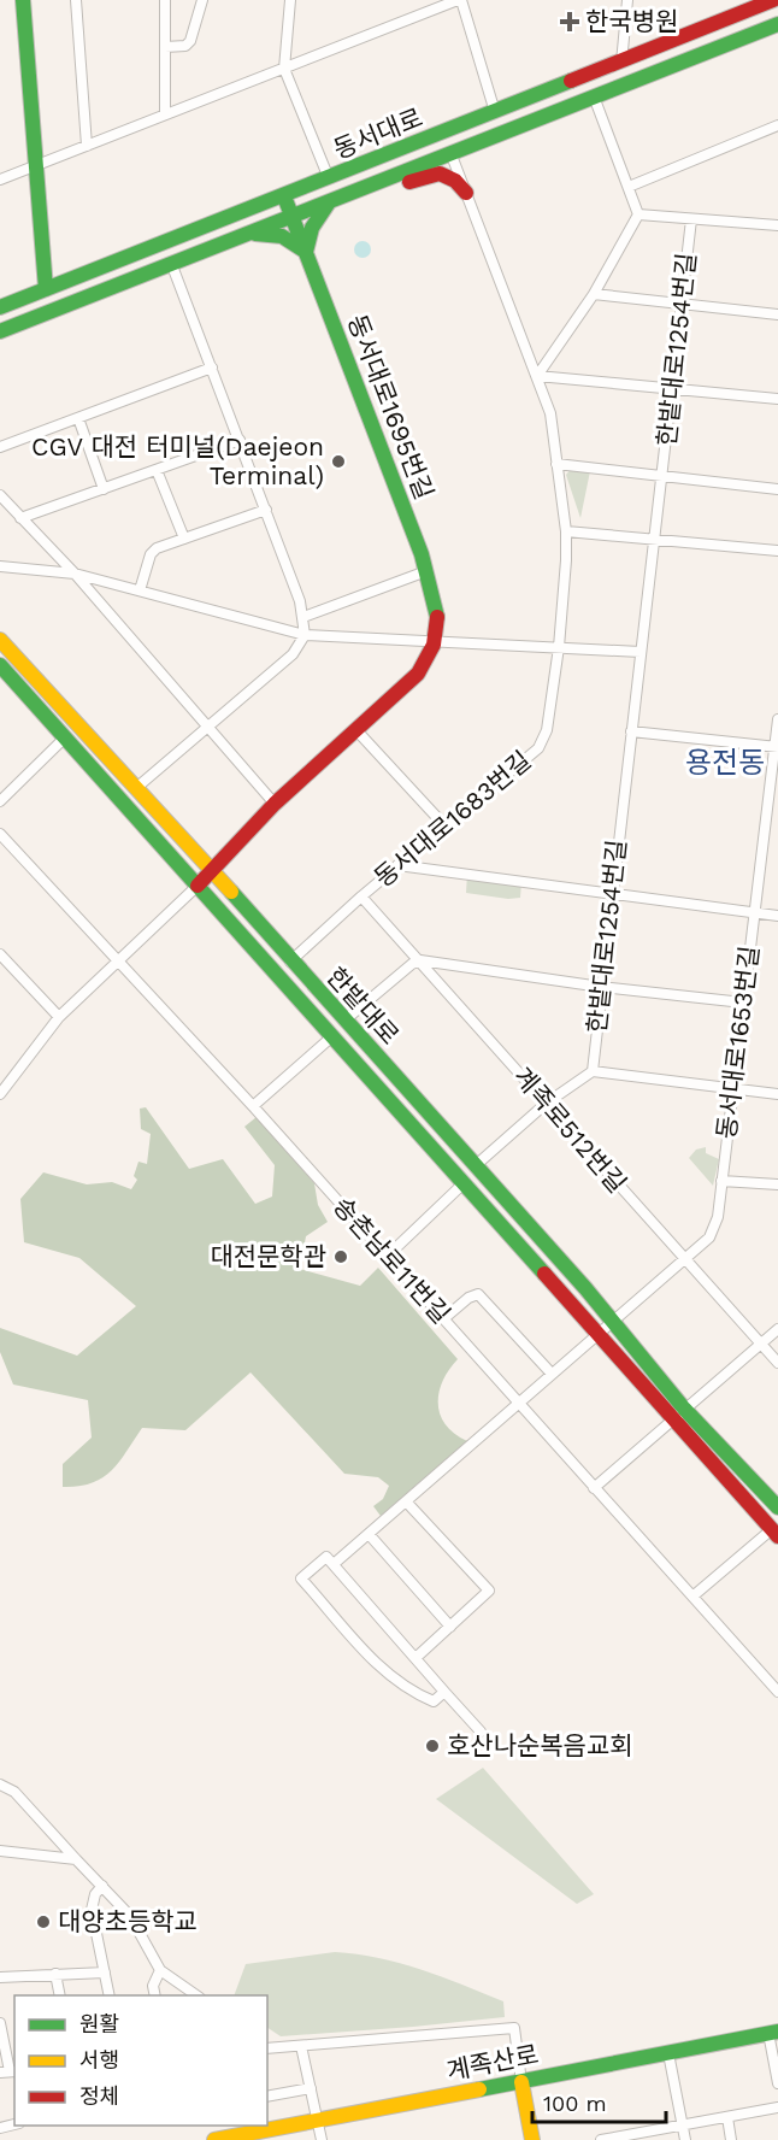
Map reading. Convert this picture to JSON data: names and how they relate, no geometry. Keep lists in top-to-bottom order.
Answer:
{
  "streets": {
    "main road": [
      "동서대로",
      "동서대로1695번길",
      "한밭대로",
      "계족산로"
    ],
    "street": [
      "한밭대로1254번길",
      "동서대로1683번길",
      "동서대로1653번길",
      "계족로512번길",
      "송촌남로11번길"
    ]
  },
  "crossings": [
    ["동서대로", "동서대로1695번길"],
    ["동서대로", "동서대로1683번길"],
    ["동서대로1683번길", "한밭대로"],
    ["동서대로1683번길", "계족로512번길"],
    ["한밭대로", "동서대로1653번길"],
    ["한밭대로", "송촌남로11번길"],
    ["동서대로1653번길", "계족로512번길"],
    ["동서대로1653번길", "송촌남로11번길"]
  ],
  "districts": ["용전동"],
  "places": {
    "health": ["한국병원"],
    "other": [
      "CGV 대전 터미널(Daejeon Terminal)",
      "대전문학관",
      "호산나순복음교회",
      "대양초등학교"
    ]
  },
  "legend": ["원활", "서행", "정체"],
  "scale_bar": "100 m"
}
